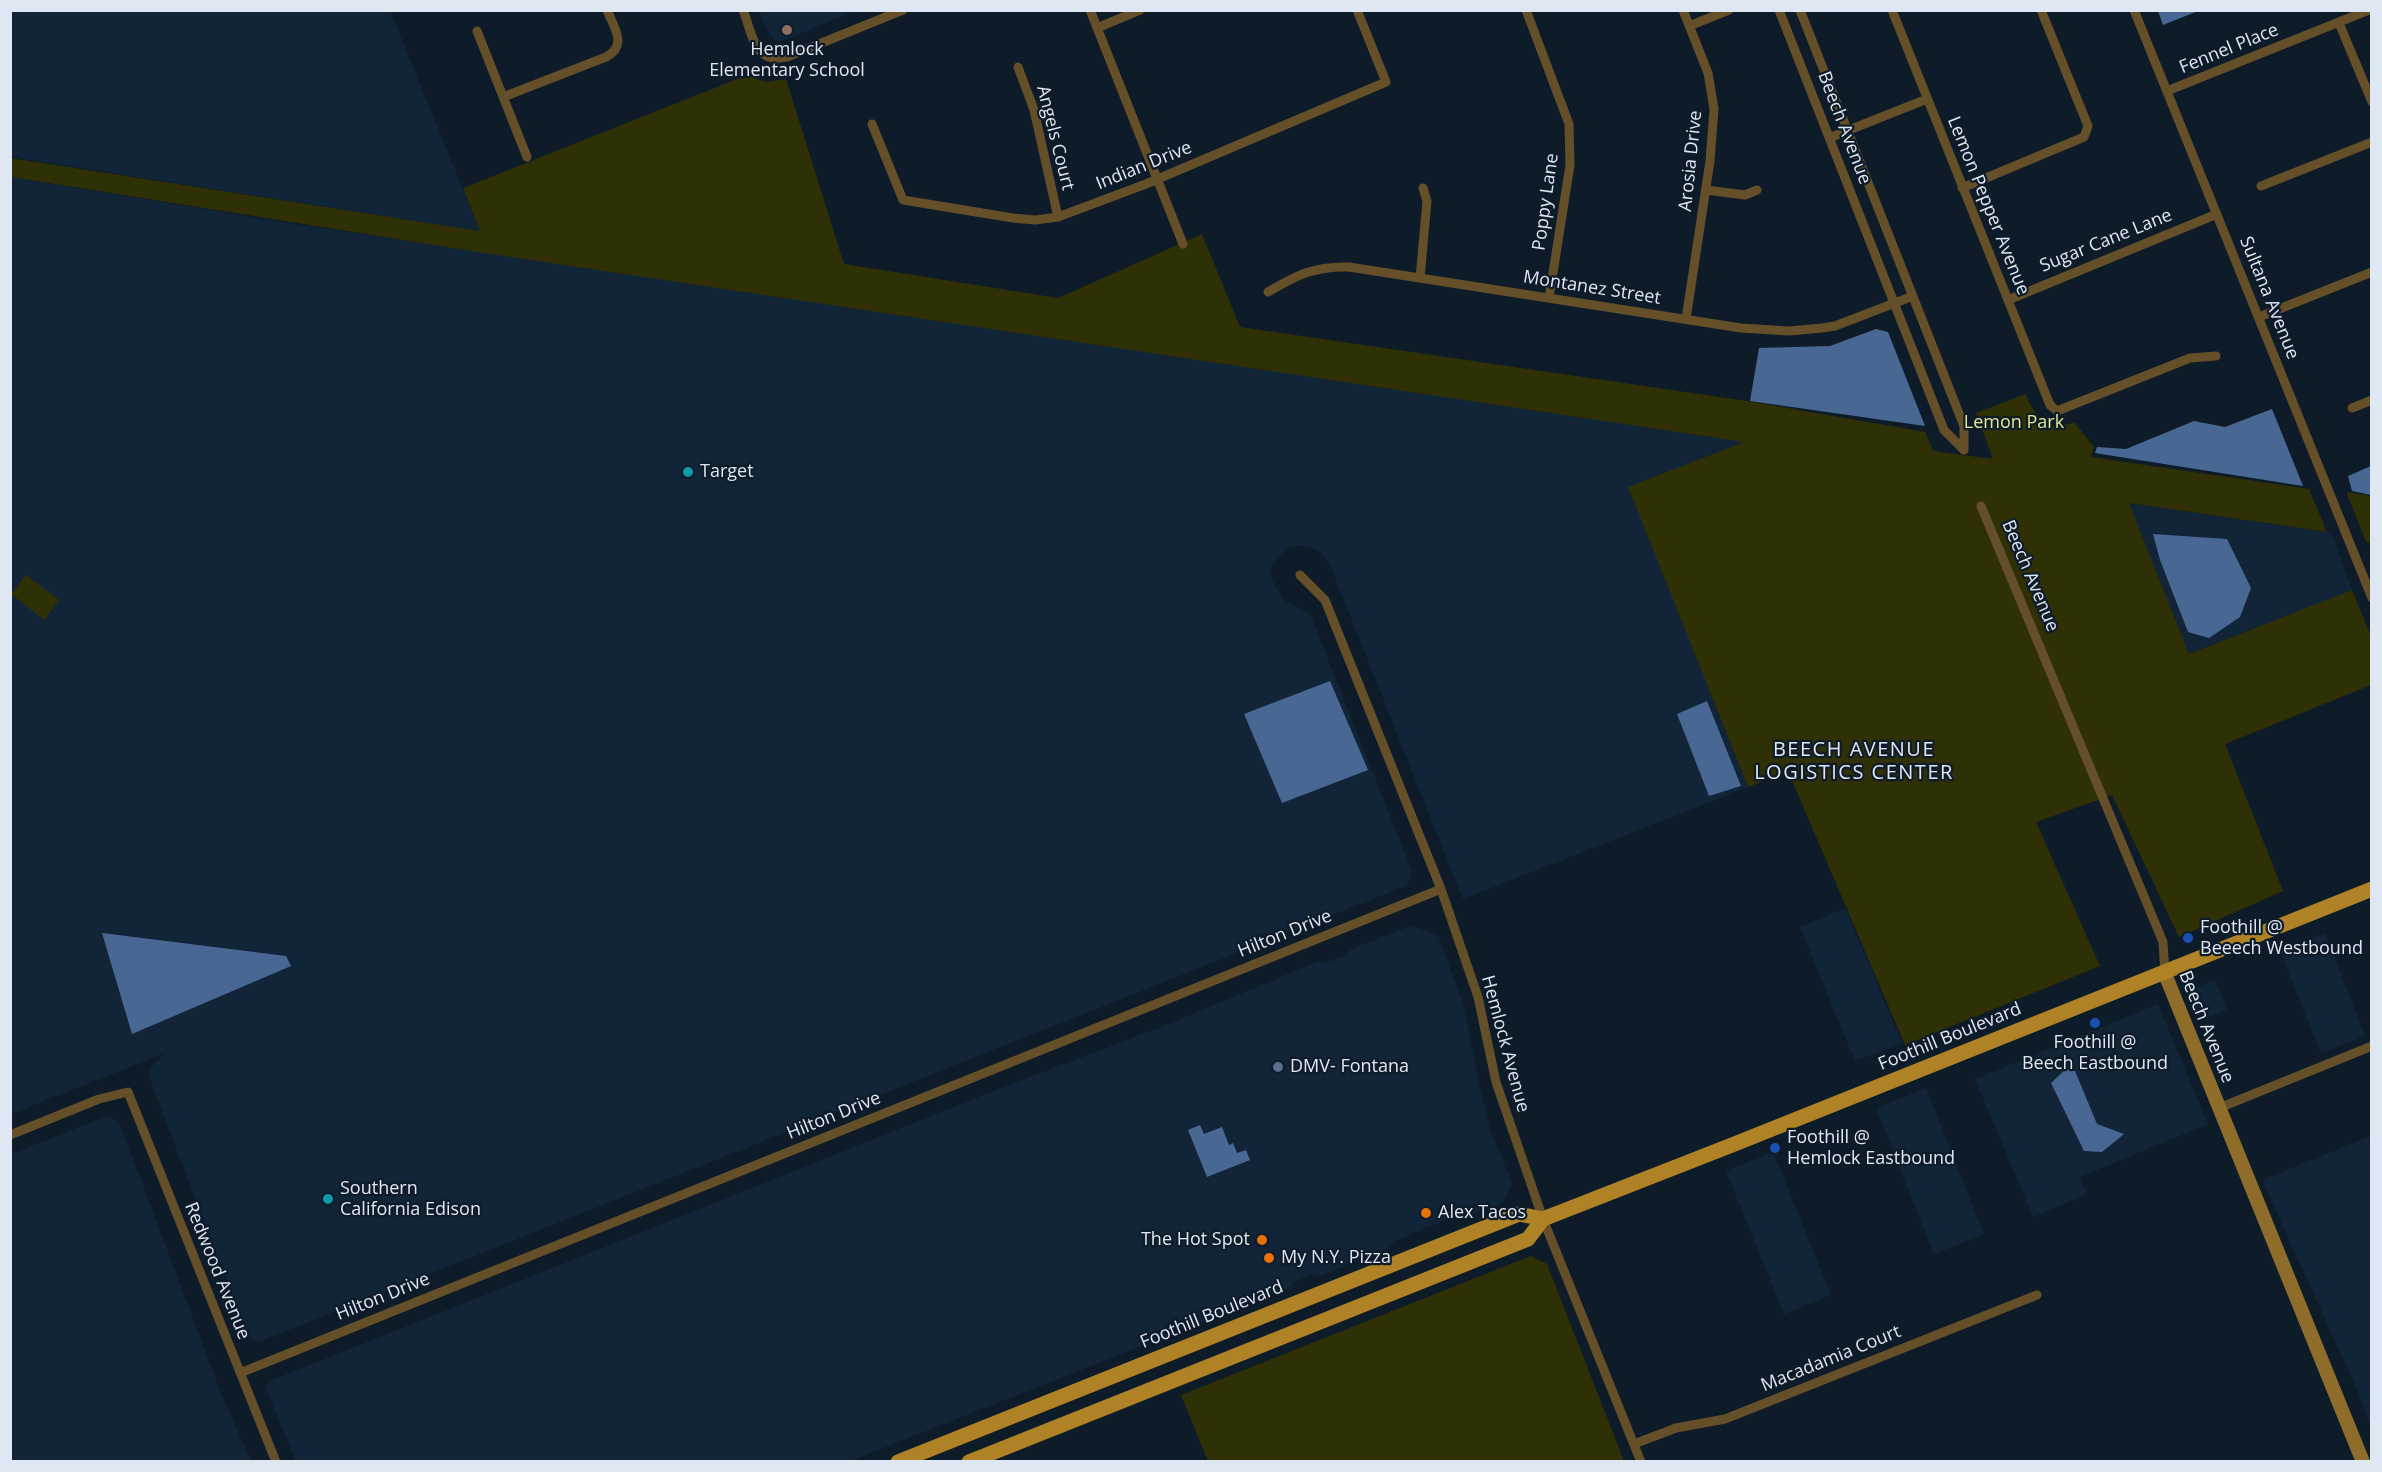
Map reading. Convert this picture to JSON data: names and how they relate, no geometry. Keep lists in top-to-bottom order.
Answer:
{
  "streets": {
    "main road": ["Beech Avenue", "Foothill Boulevard"],
    "street": [
      "Fennel Place",
      "Angels Court",
      "Arosia Drive",
      "Indian Drive",
      "Poppy Lane",
      "Lemon Pepper Avenue",
      "Sugar Cane Lane",
      "Montanez Street",
      "Sultana Avenue",
      "Hilton Drive",
      "Hemlock Avenue",
      "Redwood Avenue",
      "Macadamia Court"
    ]
  },
  "crossings": [
    ["Fennel Place", "Sultana Avenue"],
    ["Beech Avenue", "Montanez Street"],
    ["Beech Avenue", "Foothill Boulevard"],
    ["Angels Court", "Indian Drive"],
    ["Arosia Drive", "Montanez Street"],
    ["Poppy Lane", "Montanez Street"],
    ["Lemon Pepper Avenue", "Sugar Cane Lane"],
    ["Sugar Cane Lane", "Sultana Avenue"],
    ["Hilton Drive", "Hemlock Avenue"],
    ["Hilton Drive", "Redwood Avenue"],
    ["Foothill Boulevard", "Hemlock Avenue"],
    ["Hemlock Avenue", "Macadamia Court"]
  ],
  "districts": ["BEECH AVENUE LOGISTICS CENTER"],
  "parks": ["Lemon Park"],
  "places": [
    "Hemlock Elementary School",
    "Target",
    "Foothill @ Beeech Westbound",
    "Foothill @ Beech Eastbound",
    "DMV- Fontana",
    "Foothill @ Hemlock Eastbound",
    "Southern California Edison",
    "Alex Tacos",
    "The Hot Spot",
    "My N.Y. Pizza"
  ]
}
